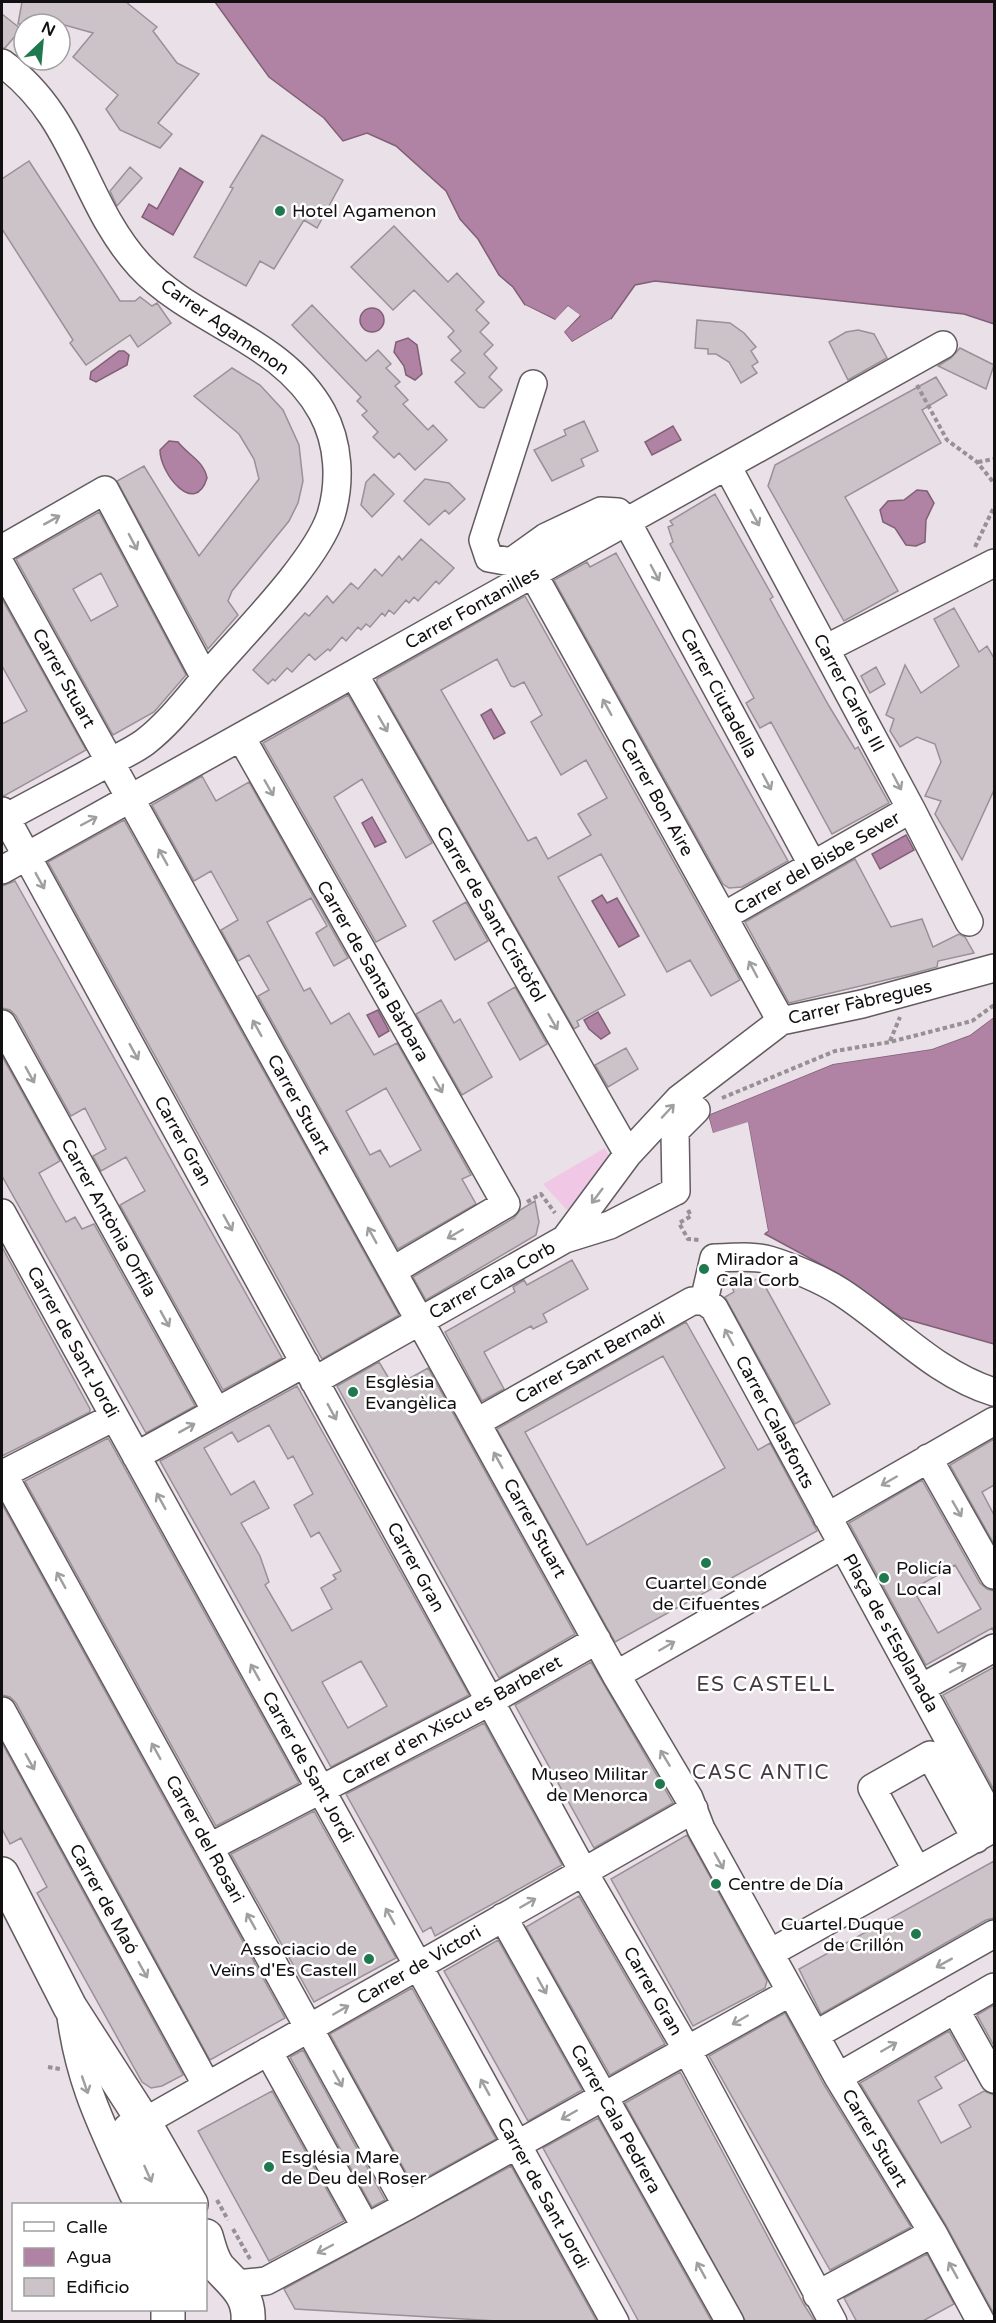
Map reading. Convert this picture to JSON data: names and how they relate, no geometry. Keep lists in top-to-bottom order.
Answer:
{
  "streets": {
    "street": [
      "Carrer Agamenon",
      "Carrer Fontanilles",
      "Carrer Stuart",
      "Carrer Ciutadella",
      "Carrer Carles III",
      "Carrer Bon Aire",
      "Carrer del Bisbe Sever",
      "Carrer de Sant Cristòfol",
      "Carrer de Santa Bàrbara",
      "Carrer Fàbregues",
      "Carrer Gran",
      "Carrer Antònia Orfila",
      "Carrer Cala Corb",
      "Carrer de Sant Jordi",
      "Carrer Sant Bernadí",
      "Carrer Calasfonts",
      "Plaça de s'Esplanada",
      "Carrer d'en Xiscu es Barberet",
      "Carrer del Rosari",
      "Carrer de Maó",
      "Carrer de Victori",
      "Carrer Cala Pedrera"
    ]
  },
  "crossings": [
    ["Carrer Agamenon", "Carrer Fontanilles"],
    ["Carrer Agamenon", "Carrer Stuart"],
    ["Carrer Fontanilles", "Carrer Stuart"],
    ["Carrer Fontanilles", "Carrer Ciutadella"],
    ["Carrer Fontanilles", "Carrer Carles III"],
    ["Carrer Fontanilles", "Carrer Bon Aire"],
    ["Carrer Fontanilles", "Carrer de Sant Cristòfol"],
    ["Carrer Fontanilles", "Carrer de Santa Bàrbara"],
    ["Carrer Fontanilles", "Carrer Gran"],
    ["Carrer Stuart", "Carrer Cala Corb"],
    ["Carrer Stuart", "Carrer Sant Bernadí"],
    ["Carrer Stuart", "Carrer d'en Xiscu es Barberet"],
    ["Carrer Ciutadella", "Carrer del Bisbe Sever"],
    ["Carrer Carles III", "Carrer del Bisbe Sever"],
    ["Carrer Bon Aire", "Carrer del Bisbe Sever"],
    ["Carrer Bon Aire", "Carrer Fàbregues"],
    ["Carrer de Sant Cristòfol", "Carrer Fàbregues"],
    ["Carrer Fàbregues", "Carrer Cala Corb"],
    ["Carrer Gran", "Carrer Cala Corb"],
    ["Carrer Gran", "Carrer d'en Xiscu es Barberet"],
    ["Carrer Gran", "Carrer de Victori"],
    ["Carrer Antònia Orfila", "Carrer Cala Corb"],
    ["Carrer Cala Corb", "Carrer de Sant Jordi"],
    ["Carrer de Sant Jordi", "Carrer d'en Xiscu es Barberet"],
    ["Carrer de Sant Jordi", "Carrer de Victori"],
    ["Carrer Sant Bernadí", "Carrer Calasfonts"],
    ["Carrer Calasfonts", "Plaça de s'Esplanada"],
    ["Carrer d'en Xiscu es Barberet", "Carrer del Rosari"],
    ["Carrer del Rosari", "Carrer de Victori"],
    ["Carrer de Maó", "Carrer de Victori"],
    ["Carrer de Victori", "Carrer Cala Pedrera"]
  ],
  "one_way": [
    "Carrer Stuart",
    "Carrer Ciutadella",
    "Carrer Carles III",
    "Carrer Bon Aire",
    "Carrer de Sant Cristòfol",
    "Carrer de Santa Bàrbara",
    "Carrer Gran",
    "Carrer Antònia Orfila",
    "Carrer de Sant Jordi",
    "Carrer Calasfonts",
    "Plaça de s'Esplanada"
  ],
  "districts": ["ES CASTELL", "CASC ANTIC"],
  "places": [
    "Hotel Agamenon",
    "Mirador a Cala Corb",
    "Esglèsia Evangèlica",
    "Cuartel Conde de Cifuentes",
    "Policía Local",
    "Museo Militar de Menorca",
    "Centre de Día",
    "Cuartel Duque de Crillón",
    "Associacio de Veïns d'Es Castell",
    "Església Mare de Deu del Roser"
  ],
  "legend": ["Calle", "Agua", "Edificio"],
  "north": "top right"
}
